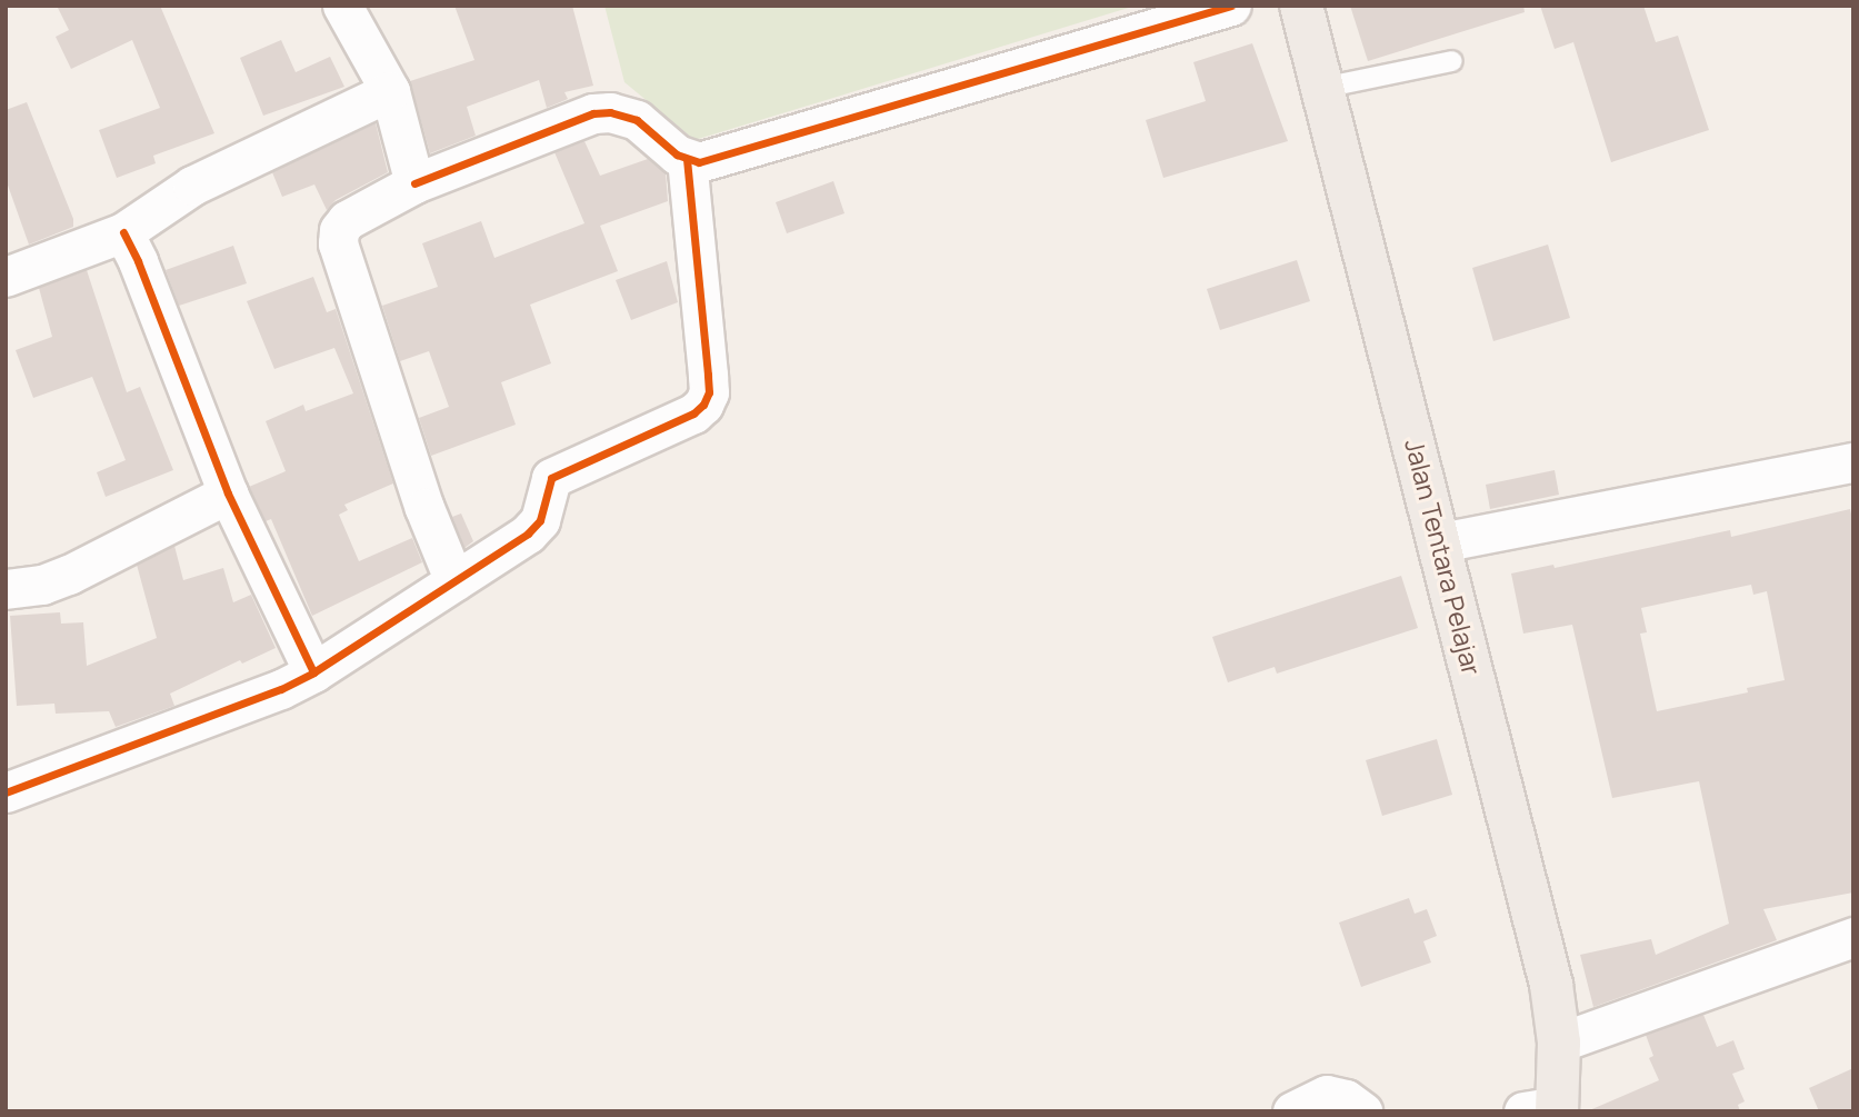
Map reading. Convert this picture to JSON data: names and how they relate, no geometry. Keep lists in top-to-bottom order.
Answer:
{
  "streets": {
    "main road": ["Jalan Tentara Pelajar"]
  }
}
